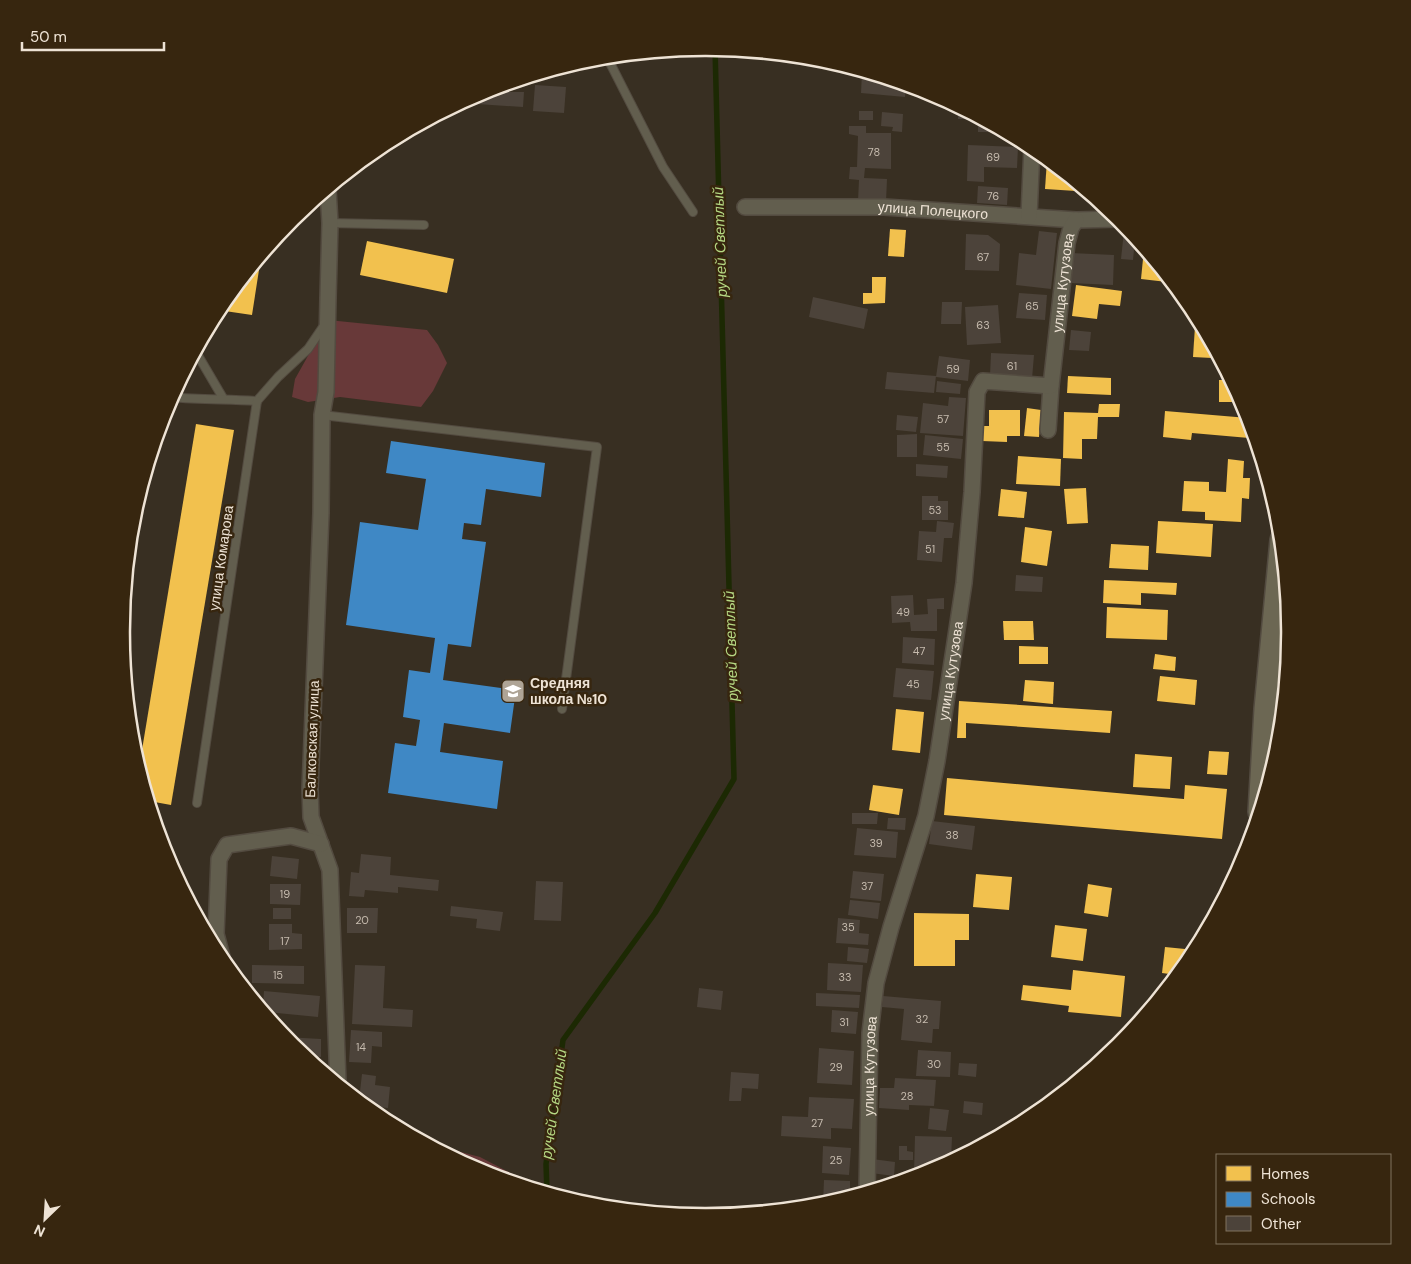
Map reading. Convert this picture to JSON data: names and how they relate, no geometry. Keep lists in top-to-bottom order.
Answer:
{
  "streets": {
    "street": ["улица Полецкого", "улица Кутузова", "Балковская улица"],
    "lane": ["улица Комарова"]
  },
  "crossings": [
    ["улица Полецкого", "улица Кутузова"]
  ],
  "water": ["ручей Светлый"],
  "places": {
    "school or university": ["Средняя школа №10"]
  },
  "house_numbers": [
    "78",
    "69",
    "76",
    "67",
    "65",
    "63",
    "61",
    "59",
    "57",
    "55",
    "53",
    "51",
    "49",
    "47",
    "45",
    "38",
    "39",
    "37",
    "19",
    "20",
    "35",
    "17",
    "15",
    "33",
    "32",
    "31",
    "14",
    "30",
    "29",
    "28",
    "27",
    "25"
  ],
  "legend": ["Homes", "Schools", "Other"],
  "scale_bar": "50 m",
  "north": "bottom left"
}
